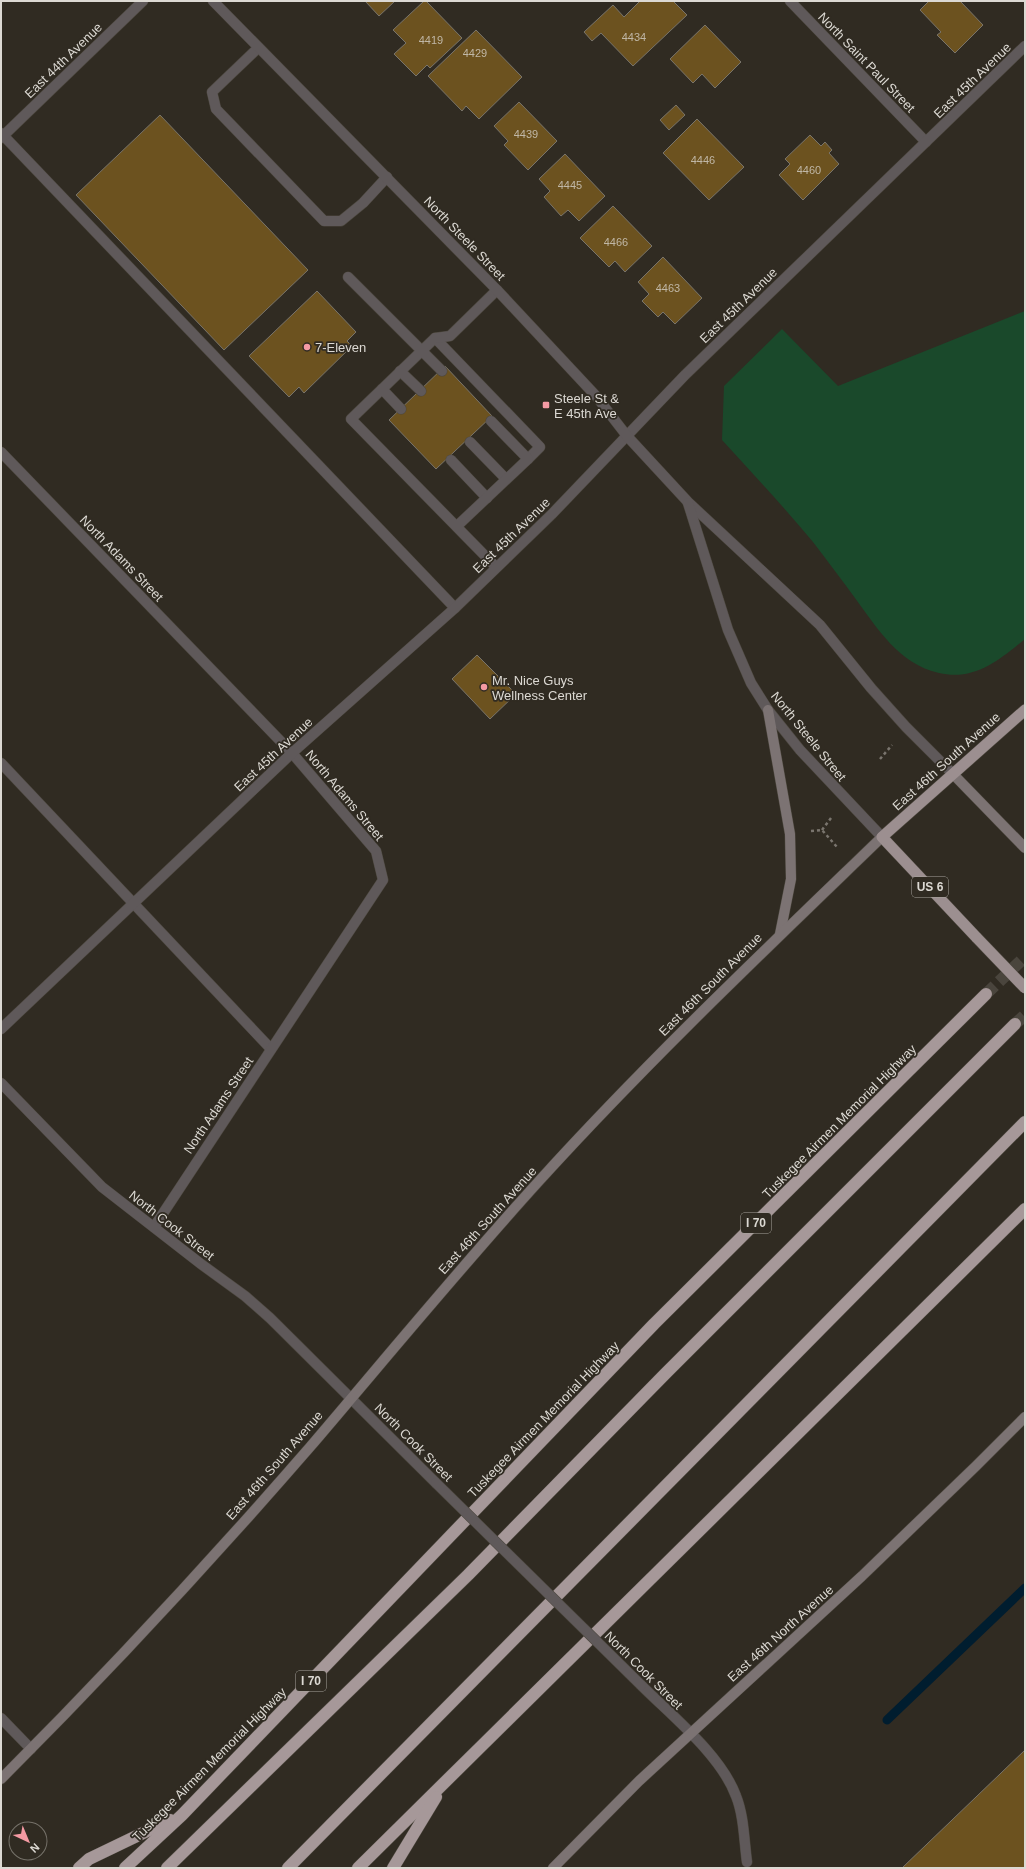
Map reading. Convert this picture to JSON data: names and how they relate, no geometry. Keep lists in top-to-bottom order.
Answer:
{
  "streets": {
    "highway": [
      "East 46th South Avenue",
      "US 6",
      "Tuskegee Airmen Memorial Highway",
      "I 70"
    ],
    "main road": ["East 46th North Avenue"],
    "street": [
      "East 44th Avenue",
      "North Saint Paul Street",
      "East 45th Avenue",
      "North Steele Street",
      "North Adams Street",
      "North Cook Street"
    ]
  },
  "crossings": [
    ["North Saint Paul Street", "East 45th Avenue"],
    ["East 45th Avenue", "North Steele Street"],
    ["East 45th Avenue", "North Adams Street"],
    ["North Steele Street", "East 46th South Avenue"],
    ["North Steele Street", "US 6"],
    ["North Adams Street", "North Cook Street"],
    ["East 46th South Avenue", "US 6"],
    ["East 46th South Avenue", "North Cook Street"],
    ["North Cook Street", "East 46th North Avenue"]
  ],
  "places": {
    "other": ["7-Eleven", "Mr. Nice Guys Wellness Center"],
    "transit": ["Steele St & E 45th Ave"]
  },
  "house_numbers": [
    "4434",
    "4419",
    "4429",
    "4439",
    "4446",
    "4460",
    "4445",
    "4466",
    "4463"
  ],
  "north": "bottom right"
}
